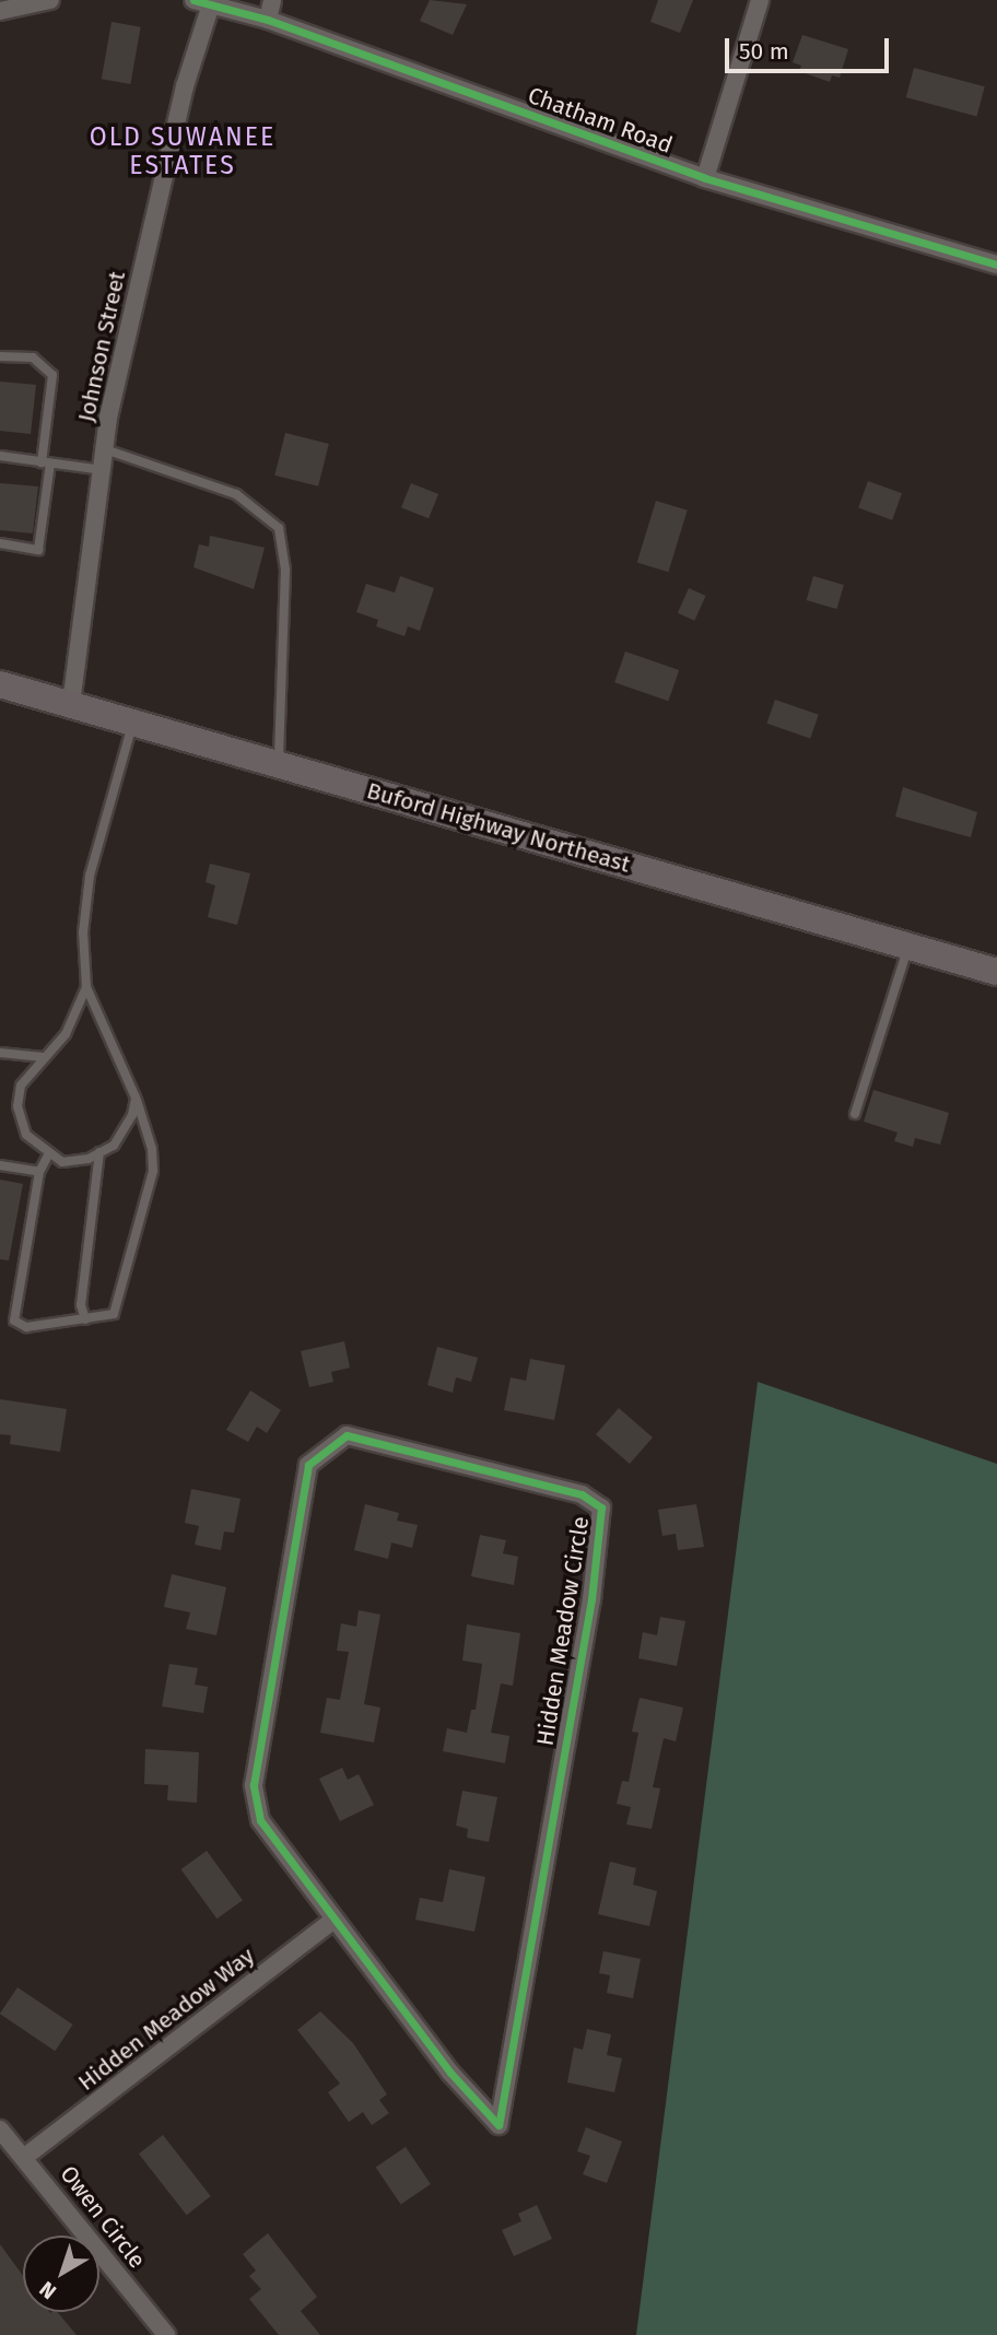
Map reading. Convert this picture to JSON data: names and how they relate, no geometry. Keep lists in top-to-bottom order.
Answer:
{
  "streets": {
    "main road": ["Buford Highway Northeast"],
    "street": [
      "Chatham Road",
      "Johnson Street",
      "Hidden Meadow Circle",
      "Hidden Meadow Way",
      "Owen Circle"
    ]
  },
  "crossings": [
    ["Chatham Road", "Johnson Street"],
    ["Johnson Street", "Buford Highway Northeast"],
    ["Hidden Meadow Circle", "Hidden Meadow Way"],
    ["Hidden Meadow Way", "Owen Circle"]
  ],
  "districts": ["OLD SUWANEE ESTATES"],
  "scale_bar": "50 m",
  "north": "bottom left"
}
